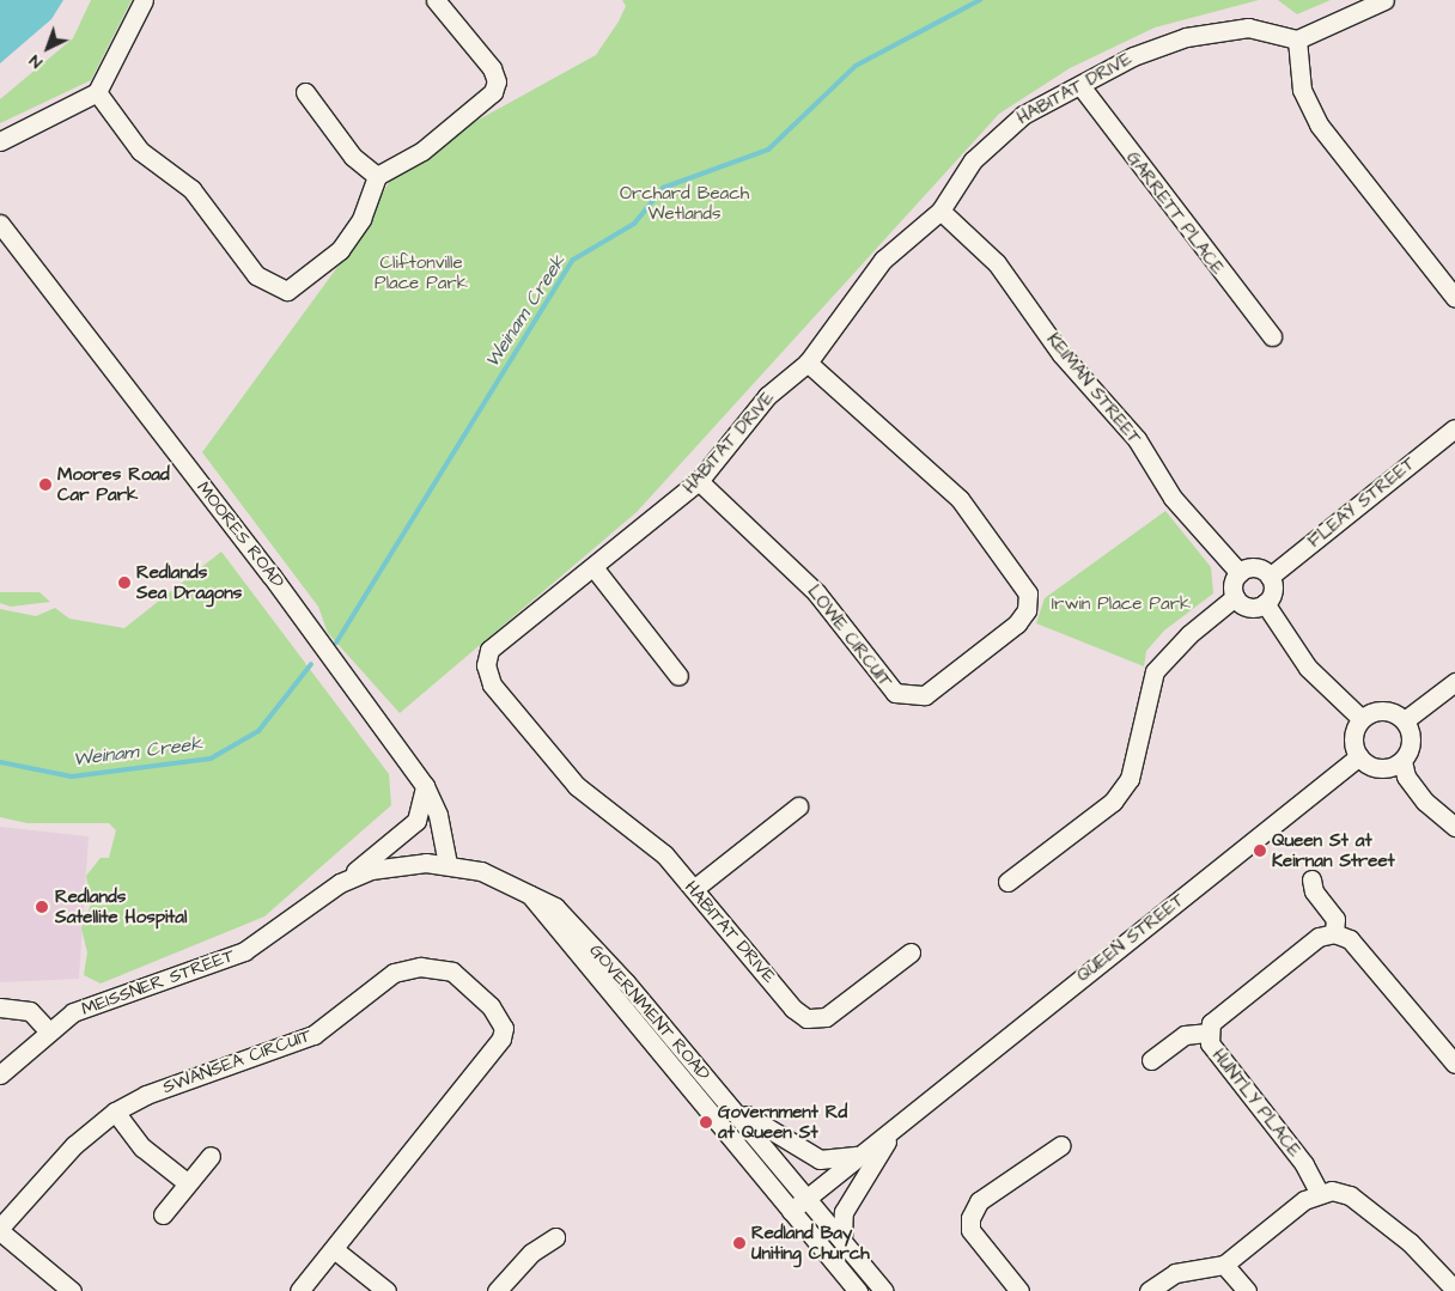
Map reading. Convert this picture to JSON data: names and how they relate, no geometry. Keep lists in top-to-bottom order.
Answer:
{
  "streets": {
    "street": [
      "HABITAT DRIVE",
      "GARRETT PLACE",
      "KEIMAN STREET",
      "FLEAY STREET",
      "MOORES ROAD",
      "LOWE CIRCUIT",
      "QUEEN STREET",
      "MEISSNER STREET",
      "GOVERNMENT ROAD",
      "SWANSEA CIRCUIT",
      "HUNTLY PLACE"
    ]
  },
  "crossings": [
    ["HABITAT DRIVE", "GARRETT PLACE"],
    ["HABITAT DRIVE", "KEIMAN STREET"],
    ["HABITAT DRIVE", "LOWE CIRCUIT"],
    ["KEIMAN STREET", "FLEAY STREET"],
    ["MOORES ROAD", "MEISSNER STREET"],
    ["MOORES ROAD", "GOVERNMENT ROAD"],
    ["QUEEN STREET", "GOVERNMENT ROAD"],
    ["MEISSNER STREET", "GOVERNMENT ROAD"]
  ],
  "water": ["Weinam Creek"],
  "parks": ["Orchard Beach Wetlands", "Cliftonville Place Park", "Irwin Place Park"],
  "places": [
    "Moores Road Car Park",
    "Redlands Sea Dragons",
    "Queen St at Keirnan Street",
    "Redlands Satellite Hospital",
    "Government Rd at Queen St",
    "Redland Bay Uniting Church"
  ],
  "north": "bottom left"
}
